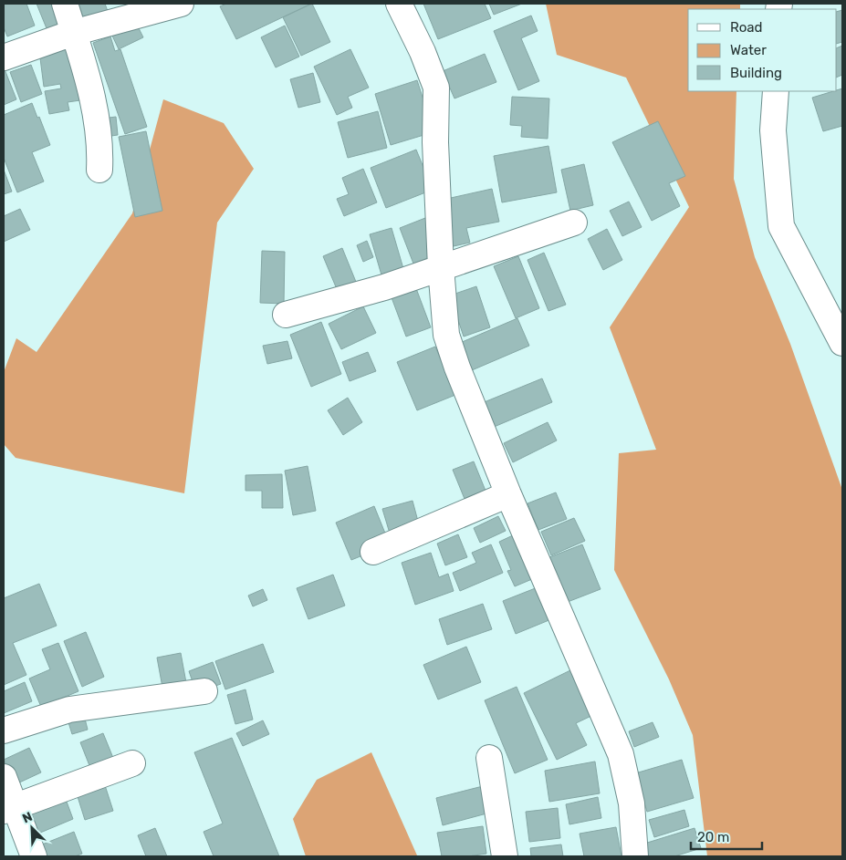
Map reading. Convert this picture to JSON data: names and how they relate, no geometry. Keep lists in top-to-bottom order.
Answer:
{
  "legend": ["Road", "Water", "Building"],
  "scale_bar": "20 m",
  "north": "top left"
}
